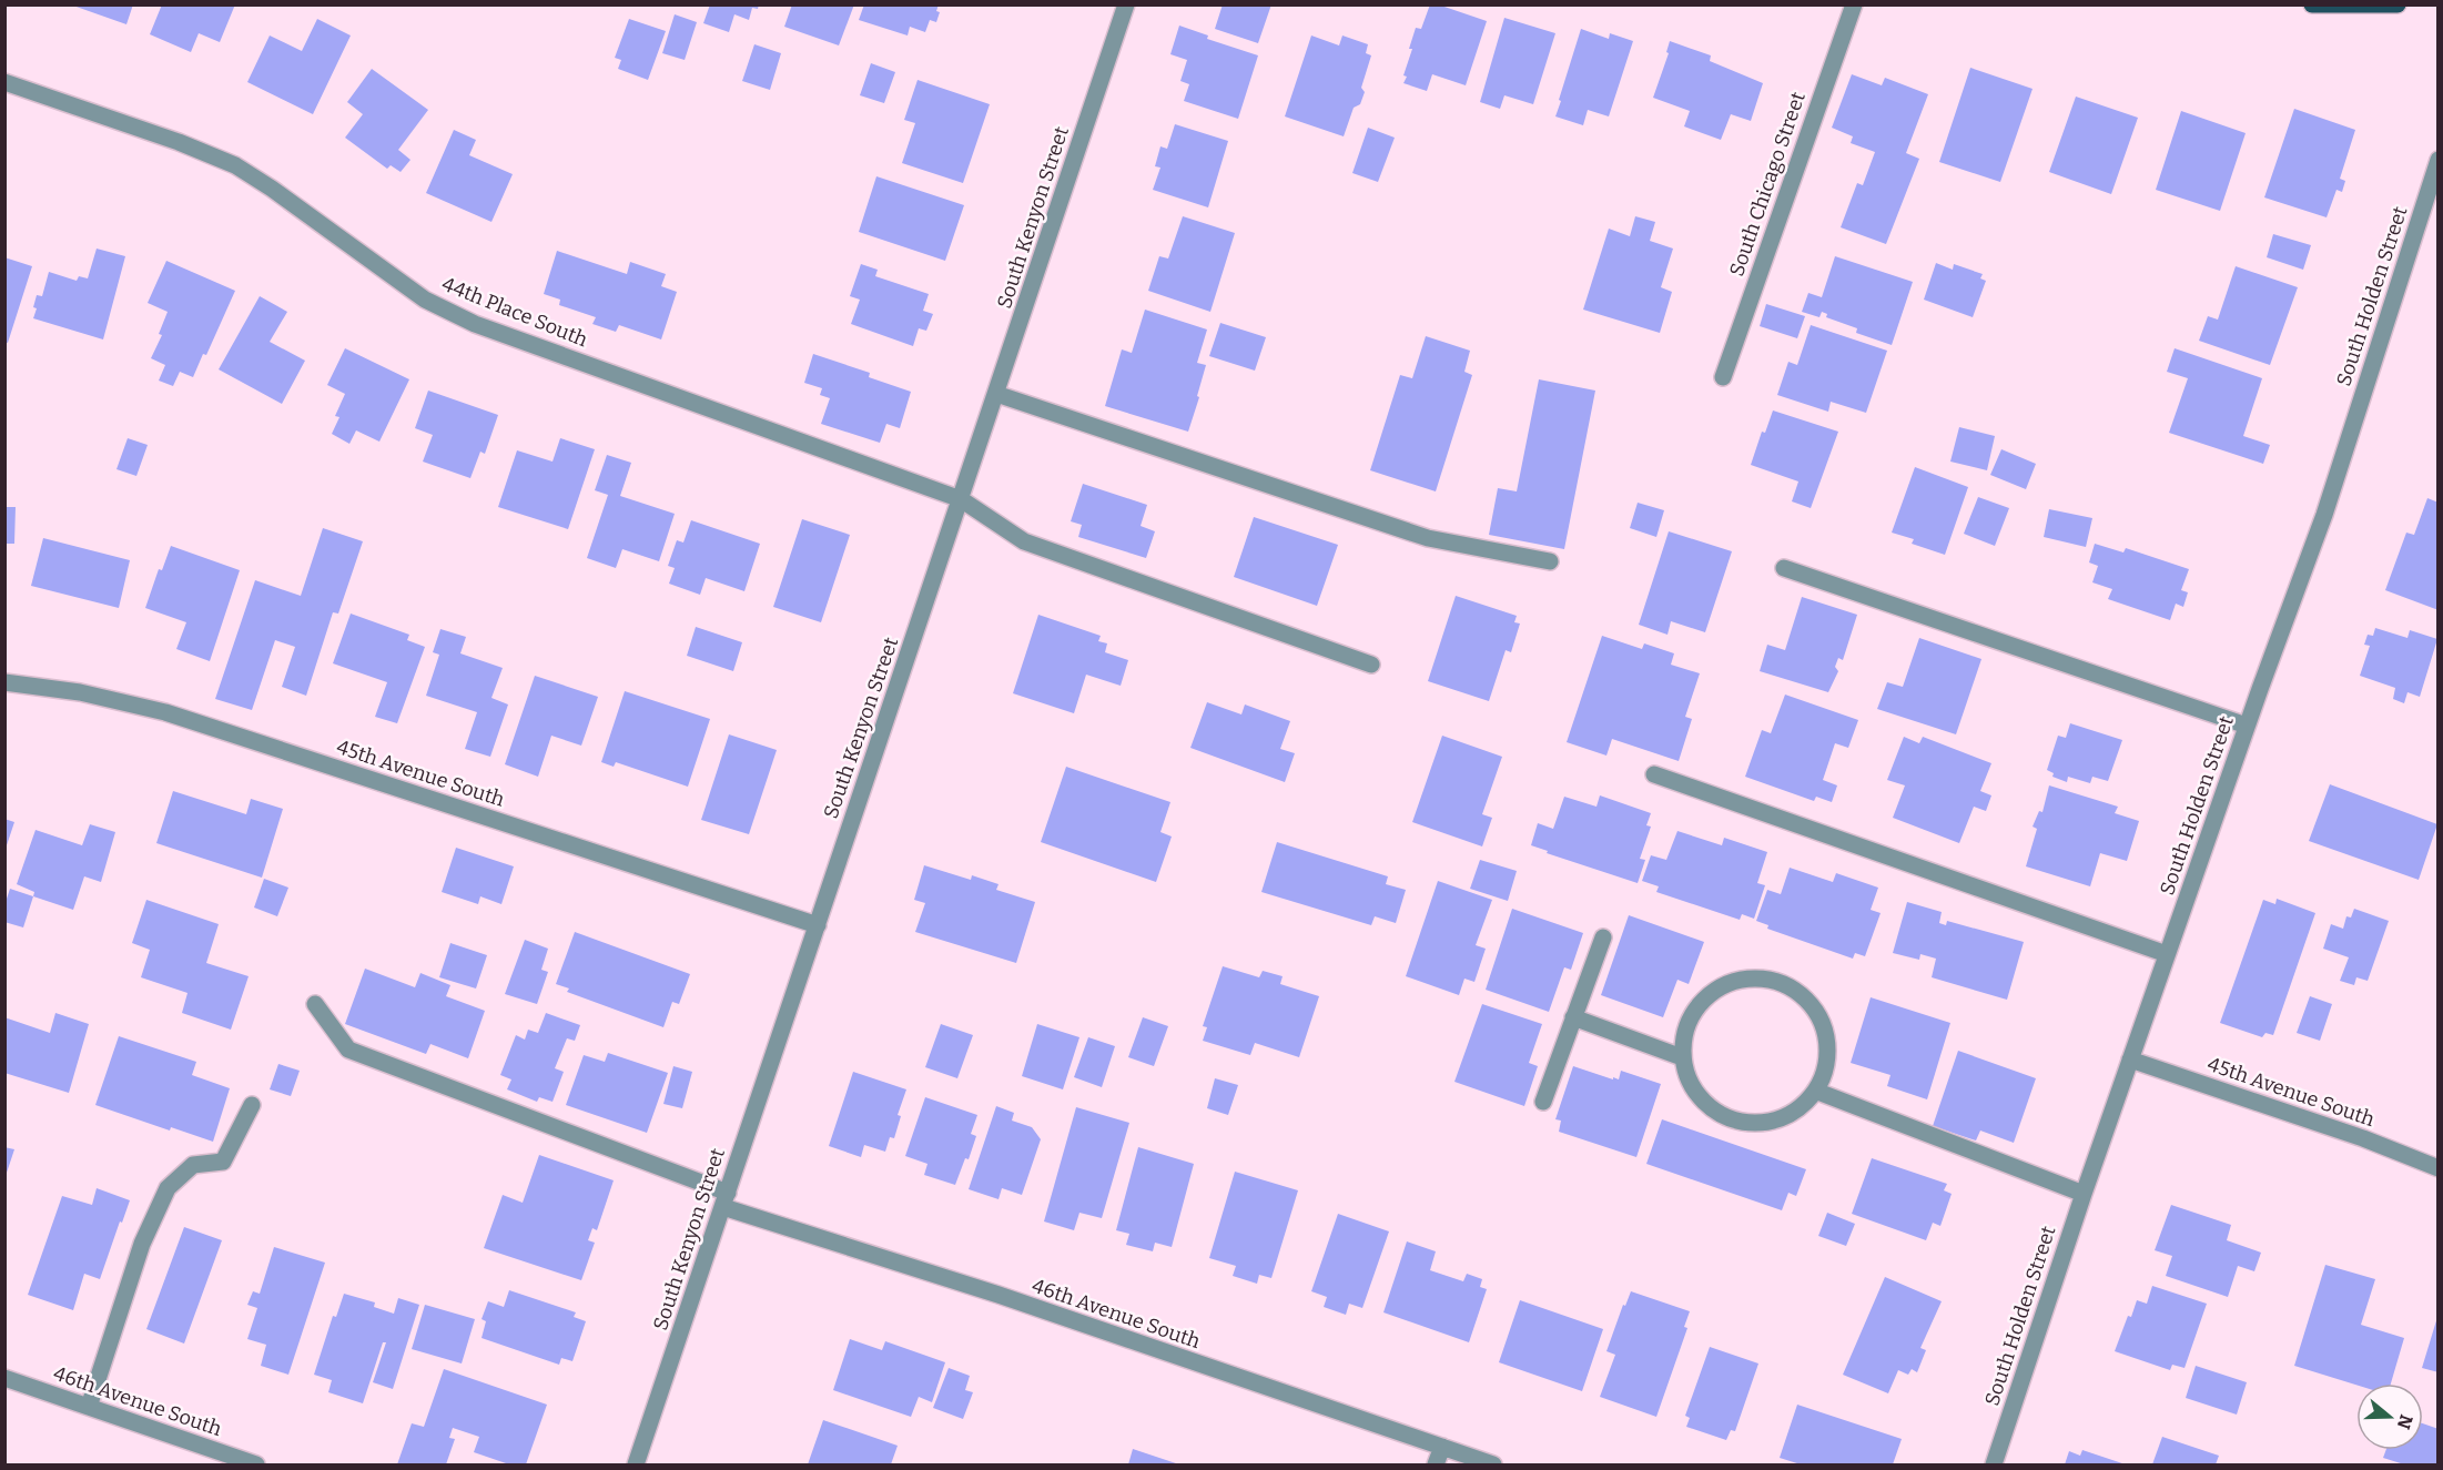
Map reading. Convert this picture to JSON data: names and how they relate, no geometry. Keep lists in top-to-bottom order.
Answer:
{
  "streets": {
    "street": [
      "South Chicago Street",
      "South Kenyon Street",
      "South Holden Street",
      "44th Place South",
      "45th Avenue South",
      "46th Avenue South"
    ]
  },
  "crossings": [
    ["South Kenyon Street", "44th Place South"],
    ["South Kenyon Street", "45th Avenue South"],
    ["South Kenyon Street", "46th Avenue South"],
    ["South Holden Street", "45th Avenue South"]
  ],
  "north": "right"
}
